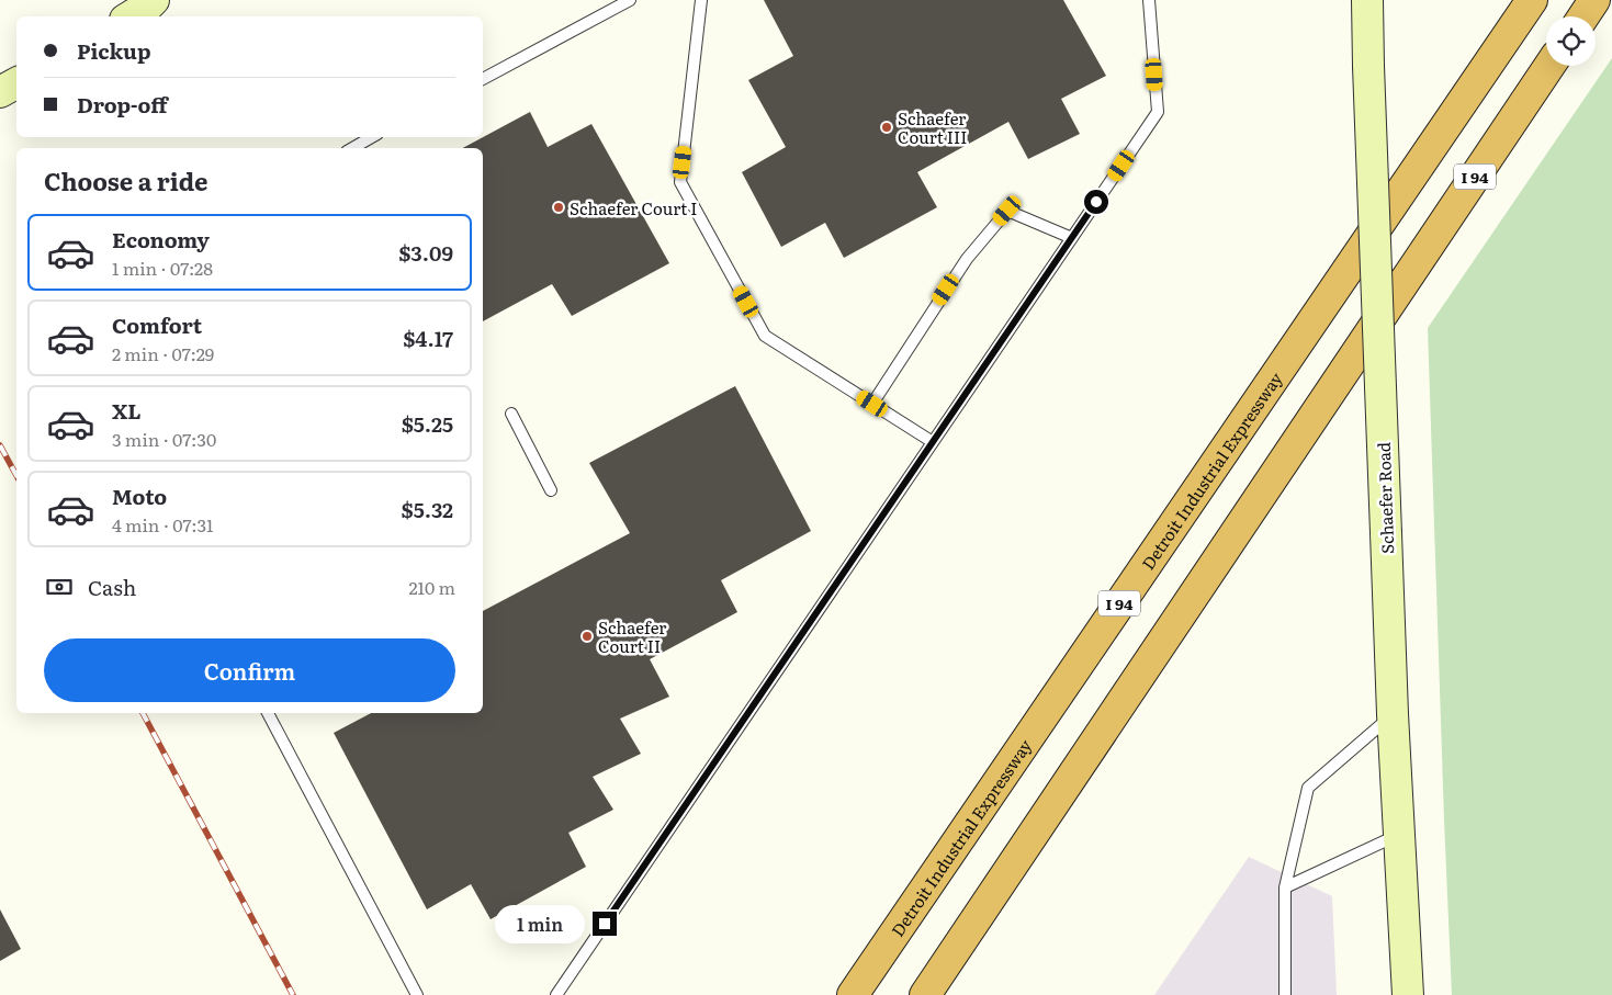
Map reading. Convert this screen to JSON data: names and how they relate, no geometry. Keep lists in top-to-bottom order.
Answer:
{
  "streets": {
    "highway": ["I 94", "Detroit Industrial Expressway"],
    "main road": ["Schaefer Road"]
  },
  "places": ["Schaefer Court III", "Schaefer Court I", "Schaefer Court II"],
  "page": {
    "banner": ["Pickup", "Drop-off"],
    "heading": "Choose a ride",
    "list": [
      {
        "name": "Economy",
        "note": "1 min · 07:28",
        "value": "$3.09"
      },
      {
        "name": "Comfort",
        "note": "2 min · 07:29",
        "value": "$4.17"
      },
      {
        "name": "XL",
        "note": "3 min · 07:30",
        "value": "$5.25"
      },
      {
        "name": "Moto",
        "note": "4 min · 07:31",
        "value": "$5.32"
      }
    ],
    "pay": ["Cash", "210 m"],
    "buttons": "Confirm",
    "bubble": "1 min"
  }
}
